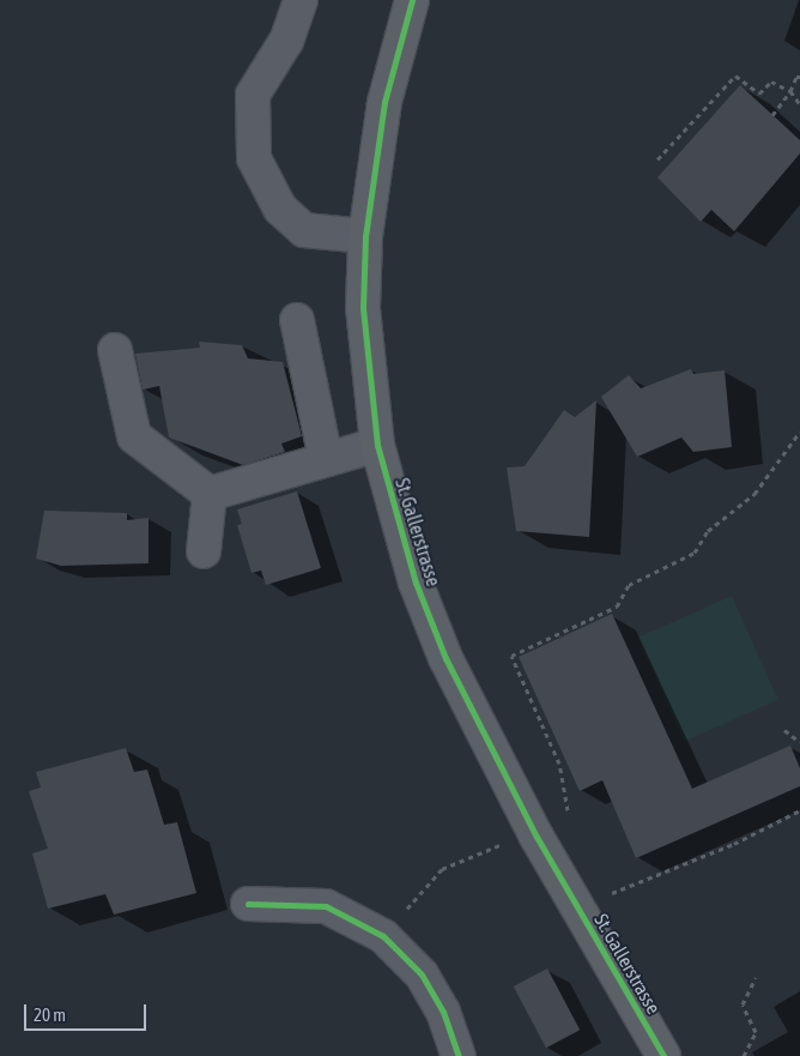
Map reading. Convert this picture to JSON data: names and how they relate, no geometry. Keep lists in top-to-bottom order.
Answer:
{
  "streets": {
    "main road": ["St. Gallerstrasse"]
  },
  "scale_bar": "20 m"
}
